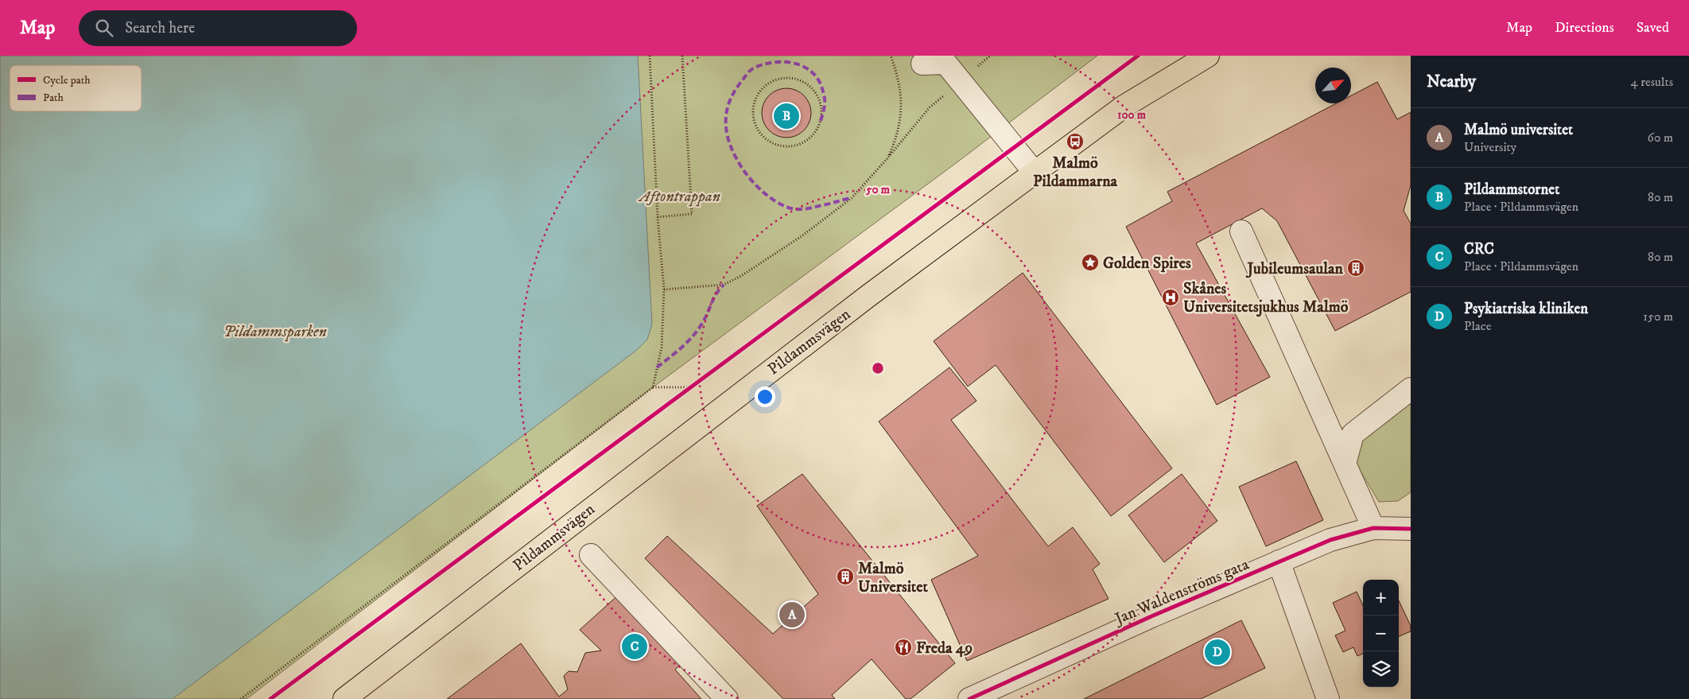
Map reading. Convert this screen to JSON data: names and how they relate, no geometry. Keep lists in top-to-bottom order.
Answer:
{
  "streets": {
    "main road": ["Pildammsvägen"],
    "street": ["Jan Waldenströms gata"]
  },
  "parks": ["Aftontrappan", "Pildammsparken"],
  "places": {
    "bus stop": ["Malmö Pildammarna"],
    "place": ["Golden Spires"],
    "building": ["Jubileumsaulan", "Malmö Universitet"],
    "hospital": ["Skånes Universitetsjukhus Malmö"],
    "restaurant": ["Freda 49"]
  },
  "legend": ["Cycle path", "Path"],
  "north": "top right",
  "page": {
    "header": "Map",
    "search": "Search here",
    "nav": ["Map", "Directions", "Saved"],
    "heading": ["Nearby", "4 results"],
    "pins": [
      "B",
      "A",
      "C",
      "D"
    ],
    "list": [
      {
        "mark": "A",
        "name": "Malmö universitet",
        "note": "University",
        "value": "60 m"
      },
      {
        "mark": "B",
        "name": "Pildammstornet",
        "note": "Place · Pildammsvägen",
        "value": "80 m"
      },
      {
        "mark": "C",
        "name": "CRC",
        "note": "Place · Pildammsvägen",
        "value": "80 m"
      },
      {
        "mark": "D",
        "name": "Psykiatriska kliniken",
        "note": "Place",
        "value": "150 m"
      }
    ],
    "map_buttons": ["+", "−"]
  },
  "rings": ["100 m", "50 m"]
}
